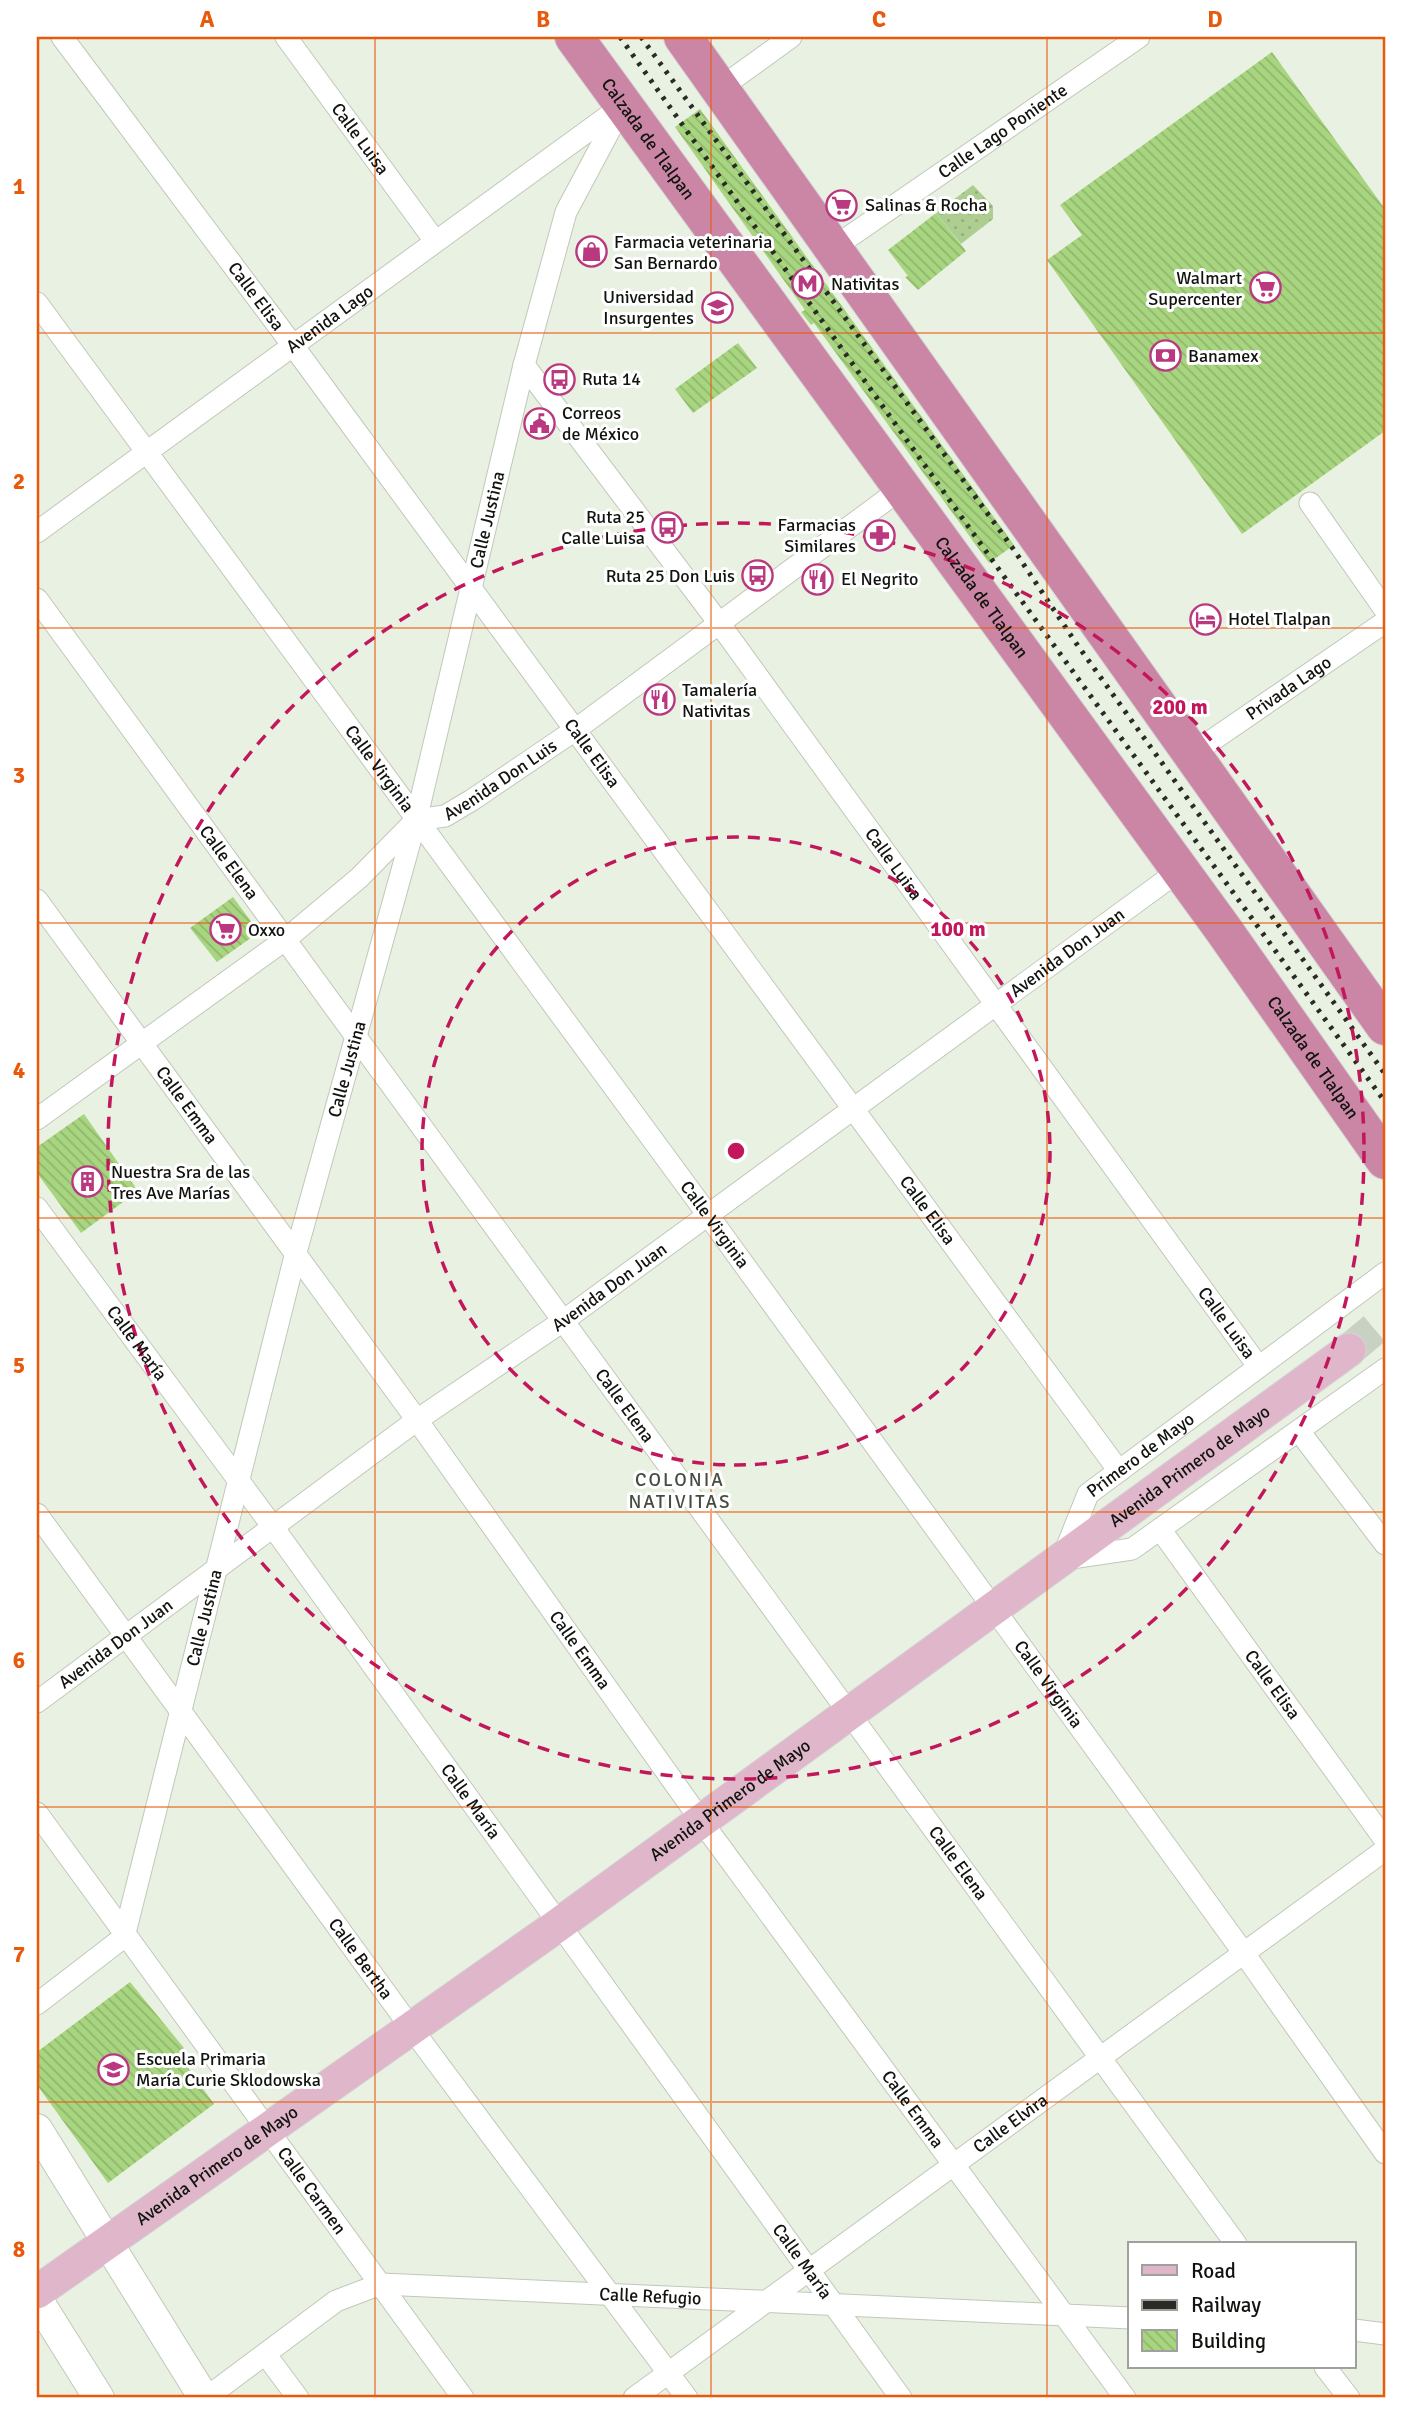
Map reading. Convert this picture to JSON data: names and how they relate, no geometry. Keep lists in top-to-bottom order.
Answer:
{
  "streets": {
    "highway": ["Calzada de Tlalpan"],
    "main road": ["Avenida Primero de Mayo"],
    "street": [
      "Calle Lago Poniente",
      "Calle Luisa",
      "Calle Elisa",
      "Avenida Lago",
      "Calle Justina",
      "Privada Lago",
      "Calle Virginia",
      "Avenida Don Luis",
      "Calle Elena",
      "Avenida Don Juan",
      "Calle Emma",
      "Calle María",
      "Primero de Mayo",
      "Calle Bertha",
      "Calle Elvira",
      "Calle Carmen",
      "Calle Refugio"
    ]
  },
  "crossings": [
    ["Calle Luisa", "Avenida Lago"],
    ["Calle Luisa", "Calle Justina"],
    ["Calle Luisa", "Avenida Don Luis"],
    ["Calle Luisa", "Avenida Don Juan"],
    ["Calle Luisa", "Primero de Mayo"],
    ["Calzada de Tlalpan", "Avenida Lago"],
    ["Calzada de Tlalpan", "Calle Justina"],
    ["Calzada de Tlalpan", "Avenida Don Luis"],
    ["Calzada de Tlalpan", "Avenida Don Juan"],
    ["Calle Elisa", "Avenida Lago"],
    ["Calle Elisa", "Calle Justina"],
    ["Calle Elisa", "Avenida Don Luis"],
    ["Calle Elisa", "Avenida Don Juan"],
    ["Calle Elisa", "Primero de Mayo"],
    ["Avenida Lago", "Calle Justina"],
    ["Avenida Lago", "Calle Virginia"],
    ["Calle Justina", "Calle Virginia"],
    ["Calle Justina", "Avenida Don Luis"],
    ["Calle Justina", "Calle Elena"],
    ["Calle Justina", "Avenida Don Juan"],
    ["Calle Justina", "Calle Emma"],
    ["Calle Justina", "Calle María"],
    ["Calle Justina", "Calle Bertha"],
    ["Calle Justina", "Calle Carmen"],
    ["Calle Virginia", "Avenida Don Luis"],
    ["Calle Virginia", "Avenida Don Juan"],
    ["Calle Virginia", "Avenida Primero de Mayo"],
    ["Calle Virginia", "Calle Elvira"],
    ["Calle Elena", "Avenida Don Juan"],
    ["Calle Elena", "Avenida Primero de Mayo"],
    ["Calle Elena", "Calle Elvira"],
    ["Avenida Don Juan", "Calle Emma"],
    ["Avenida Don Juan", "Calle María"],
    ["Avenida Don Juan", "Calle Bertha"],
    ["Calle Emma", "Avenida Primero de Mayo"],
    ["Calle Emma", "Calle Elvira"],
    ["Calle Emma", "Calle Refugio"],
    ["Calle María", "Avenida Primero de Mayo"],
    ["Calle María", "Calle Elvira"],
    ["Calle María", "Calle Refugio"],
    ["Primero de Mayo", "Avenida Primero de Mayo"],
    ["Avenida Primero de Mayo", "Calle Bertha"],
    ["Avenida Primero de Mayo", "Calle Carmen"],
    ["Calle Bertha", "Calle Elvira"],
    ["Calle Bertha", "Calle Refugio"],
    ["Calle Elvira", "Calle Refugio"],
    ["Calle Carmen", "Calle Refugio"]
  ],
  "districts": ["COLONIA NATIVITAS"],
  "places": {
    "supermarket": ["Salinas & Rocha", "Walmart Supercenter", "Oxxo"],
    "shop": ["Farmacia veterinaria San Bernardo"],
    "metro station": ["Nativitas"],
    "school or university": ["Universidad Insurgentes", "Escuela Primaria María Curie Sklodowska"],
    "bank": ["Banamex"],
    "bus stop": ["Ruta 14", "Ruta 25 Calle Luisa", "Ruta 25 Don Luis"],
    "public building": ["Correos de México"],
    "pharmacy": ["Farmacias Similares"],
    "restaurant": ["El Negrito", "Tamalería Nativitas"],
    "hotel": ["Hotel Tlalpan"],
    "building": ["Nuestra Sra de las Tres Ave Marías"]
  },
  "legend": ["Road", "Railway", "Building"],
  "grid": {
    "columns": [
      "A",
      "B",
      "C",
      "D"
    ],
    "rows": [
      "1",
      "2",
      "3",
      "4",
      "5",
      "6",
      "7",
      "8"
    ]
  },
  "rings": ["200 m", "100 m"]
}
